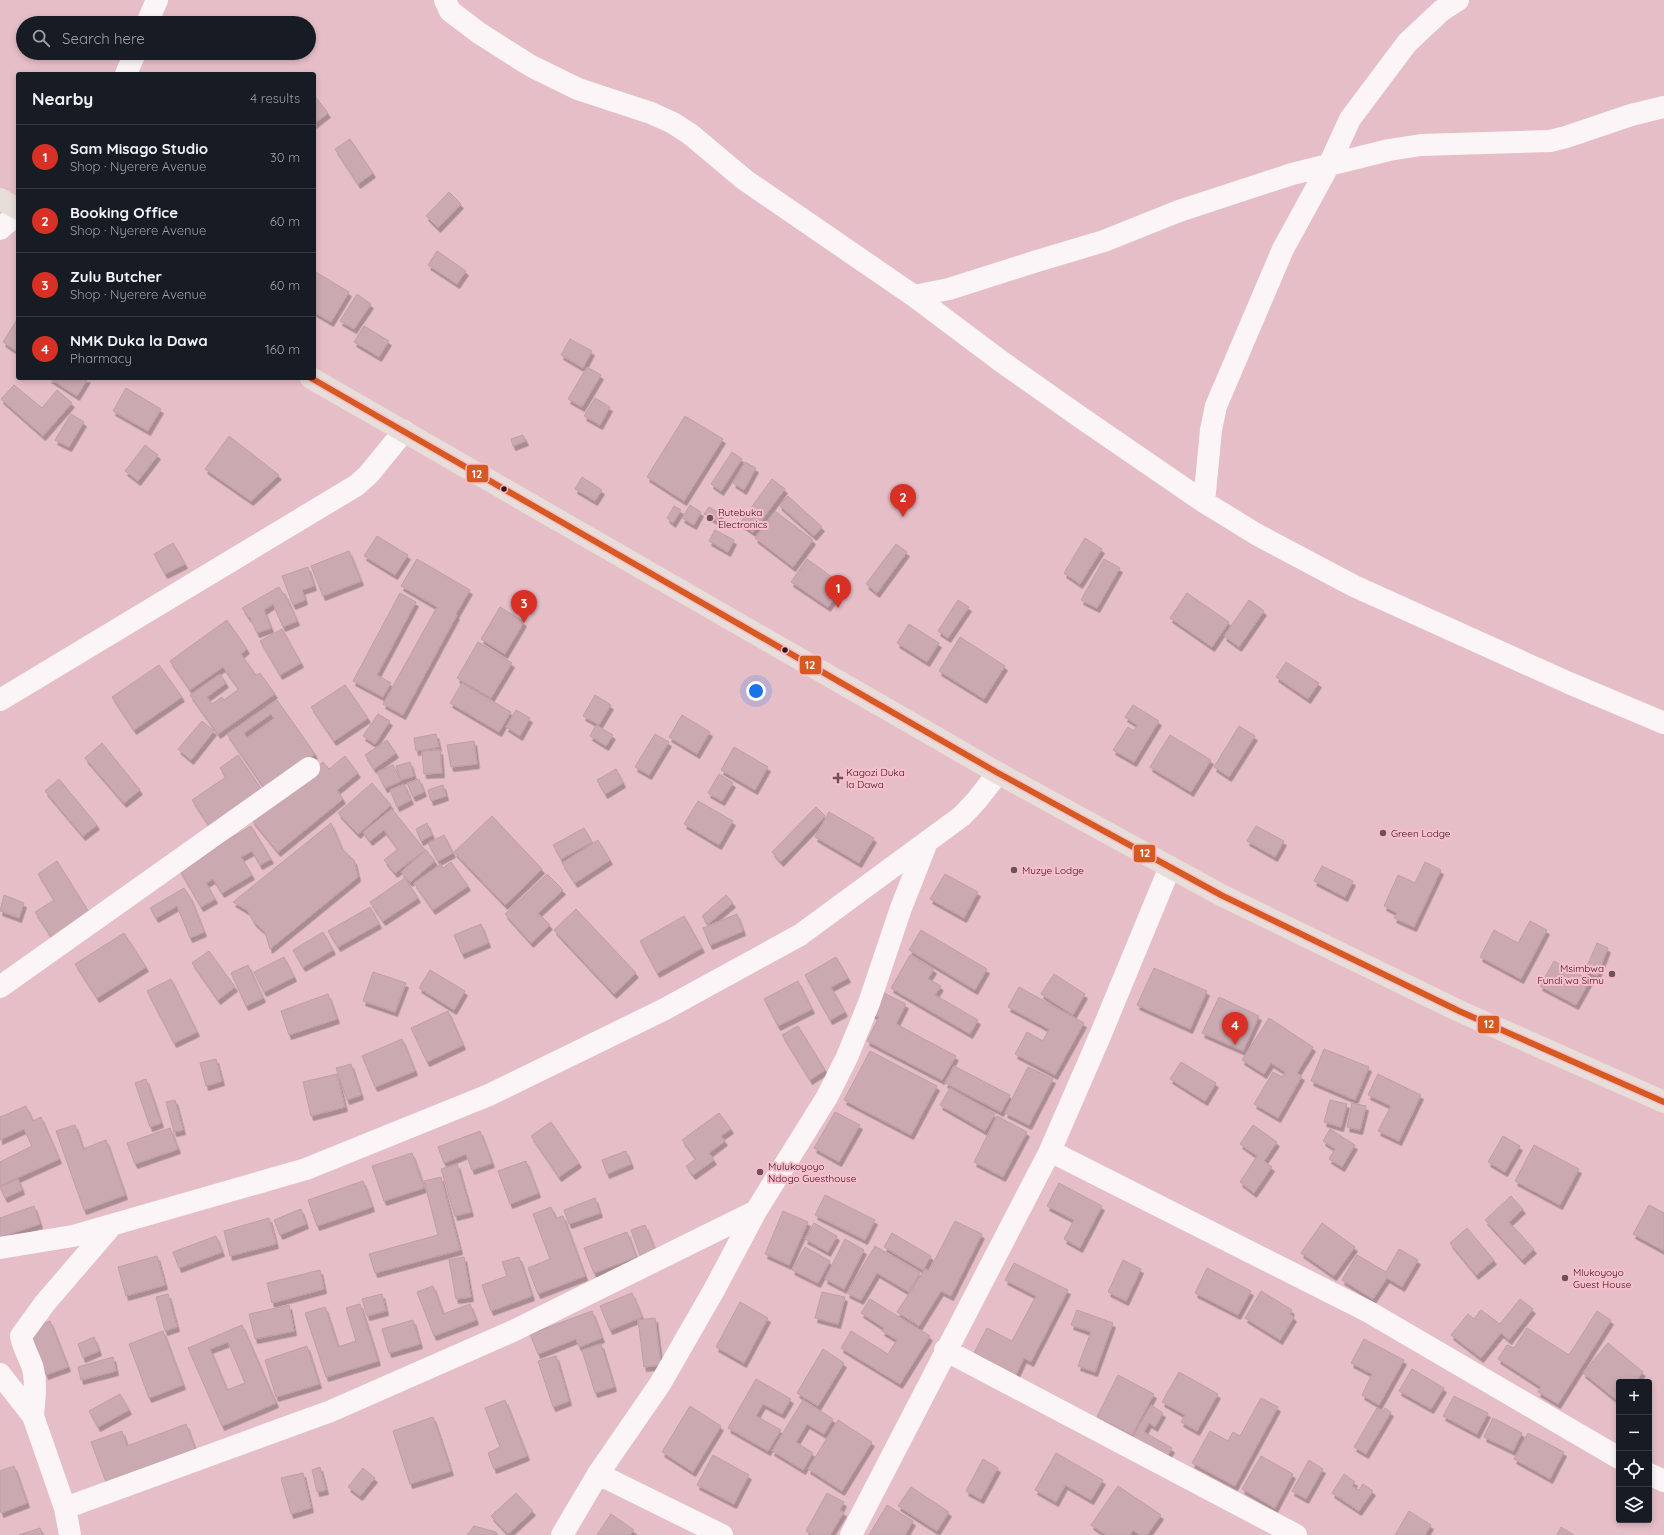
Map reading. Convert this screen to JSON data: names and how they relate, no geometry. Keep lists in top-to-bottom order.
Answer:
{
  "places": {
    "other": [
      "Rutebuka Electronics",
      "Green Lodge",
      "Muzye Lodge",
      "Msimbwa Fundi wa Simu",
      "Mulukoyoyo Ndogo Guesthouse",
      "Mlukoyoyo Guest House"
    ],
    "health": ["Kagozi Duka la Dawa"]
  },
  "lines": ["transit line 12"],
  "page": {
    "search": "Search here",
    "heading": ["Nearby", "4 results"],
    "list": [
      {
        "mark": "1",
        "name": "Sam Misago Studio",
        "note": "Shop · Nyerere Avenue",
        "value": "30 m"
      },
      {
        "mark": "2",
        "name": "Booking Office",
        "note": "Shop · Nyerere Avenue",
        "value": "60 m"
      },
      {
        "mark": "3",
        "name": "Zulu Butcher",
        "note": "Shop · Nyerere Avenue",
        "value": "60 m"
      },
      {
        "mark": "4",
        "name": "NMK Duka la Dawa",
        "note": "Pharmacy",
        "value": "160 m"
      }
    ],
    "pins": [
      "2",
      "1",
      "3",
      "4"
    ],
    "map_buttons": ["+", "−"]
  }
}
